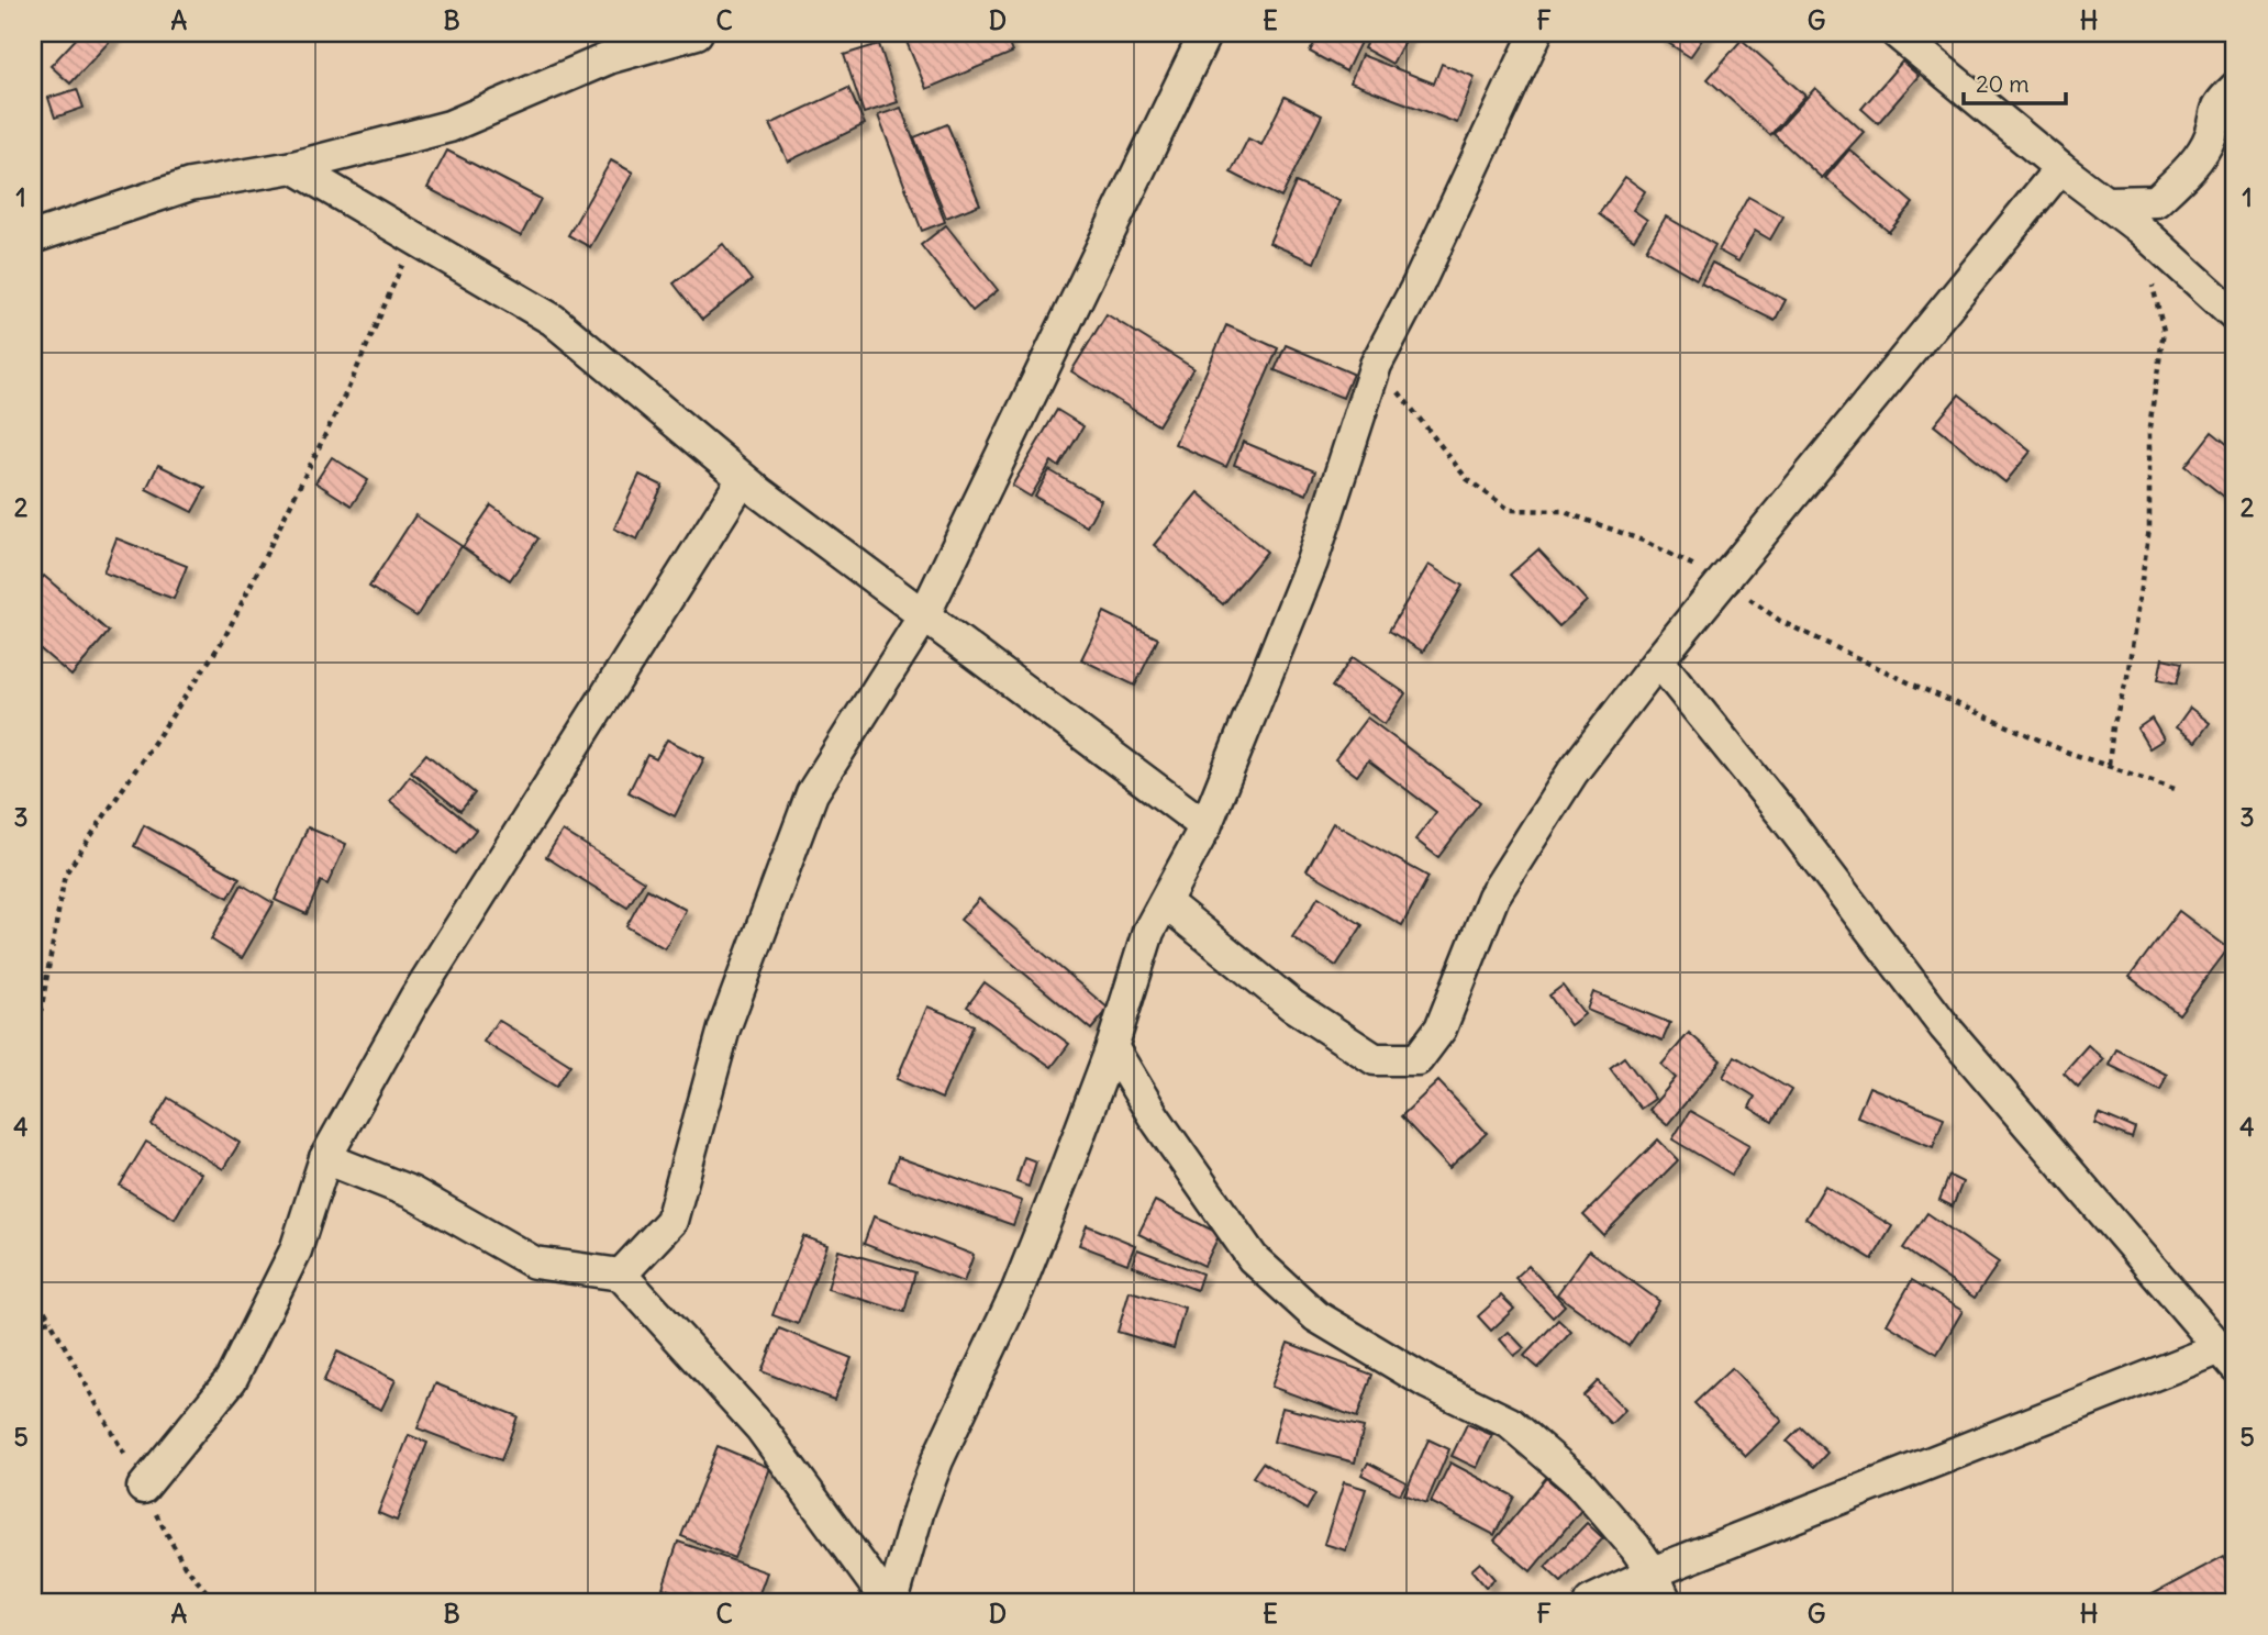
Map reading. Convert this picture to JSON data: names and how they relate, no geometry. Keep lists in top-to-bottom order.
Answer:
{
  "scale_bar": "20 m",
  "grid": {
    "columns": [
      "A",
      "B",
      "C",
      "D",
      "E",
      "F",
      "G",
      "H"
    ],
    "rows": [
      "1",
      "2",
      "3",
      "4",
      "5"
    ]
  }
}
